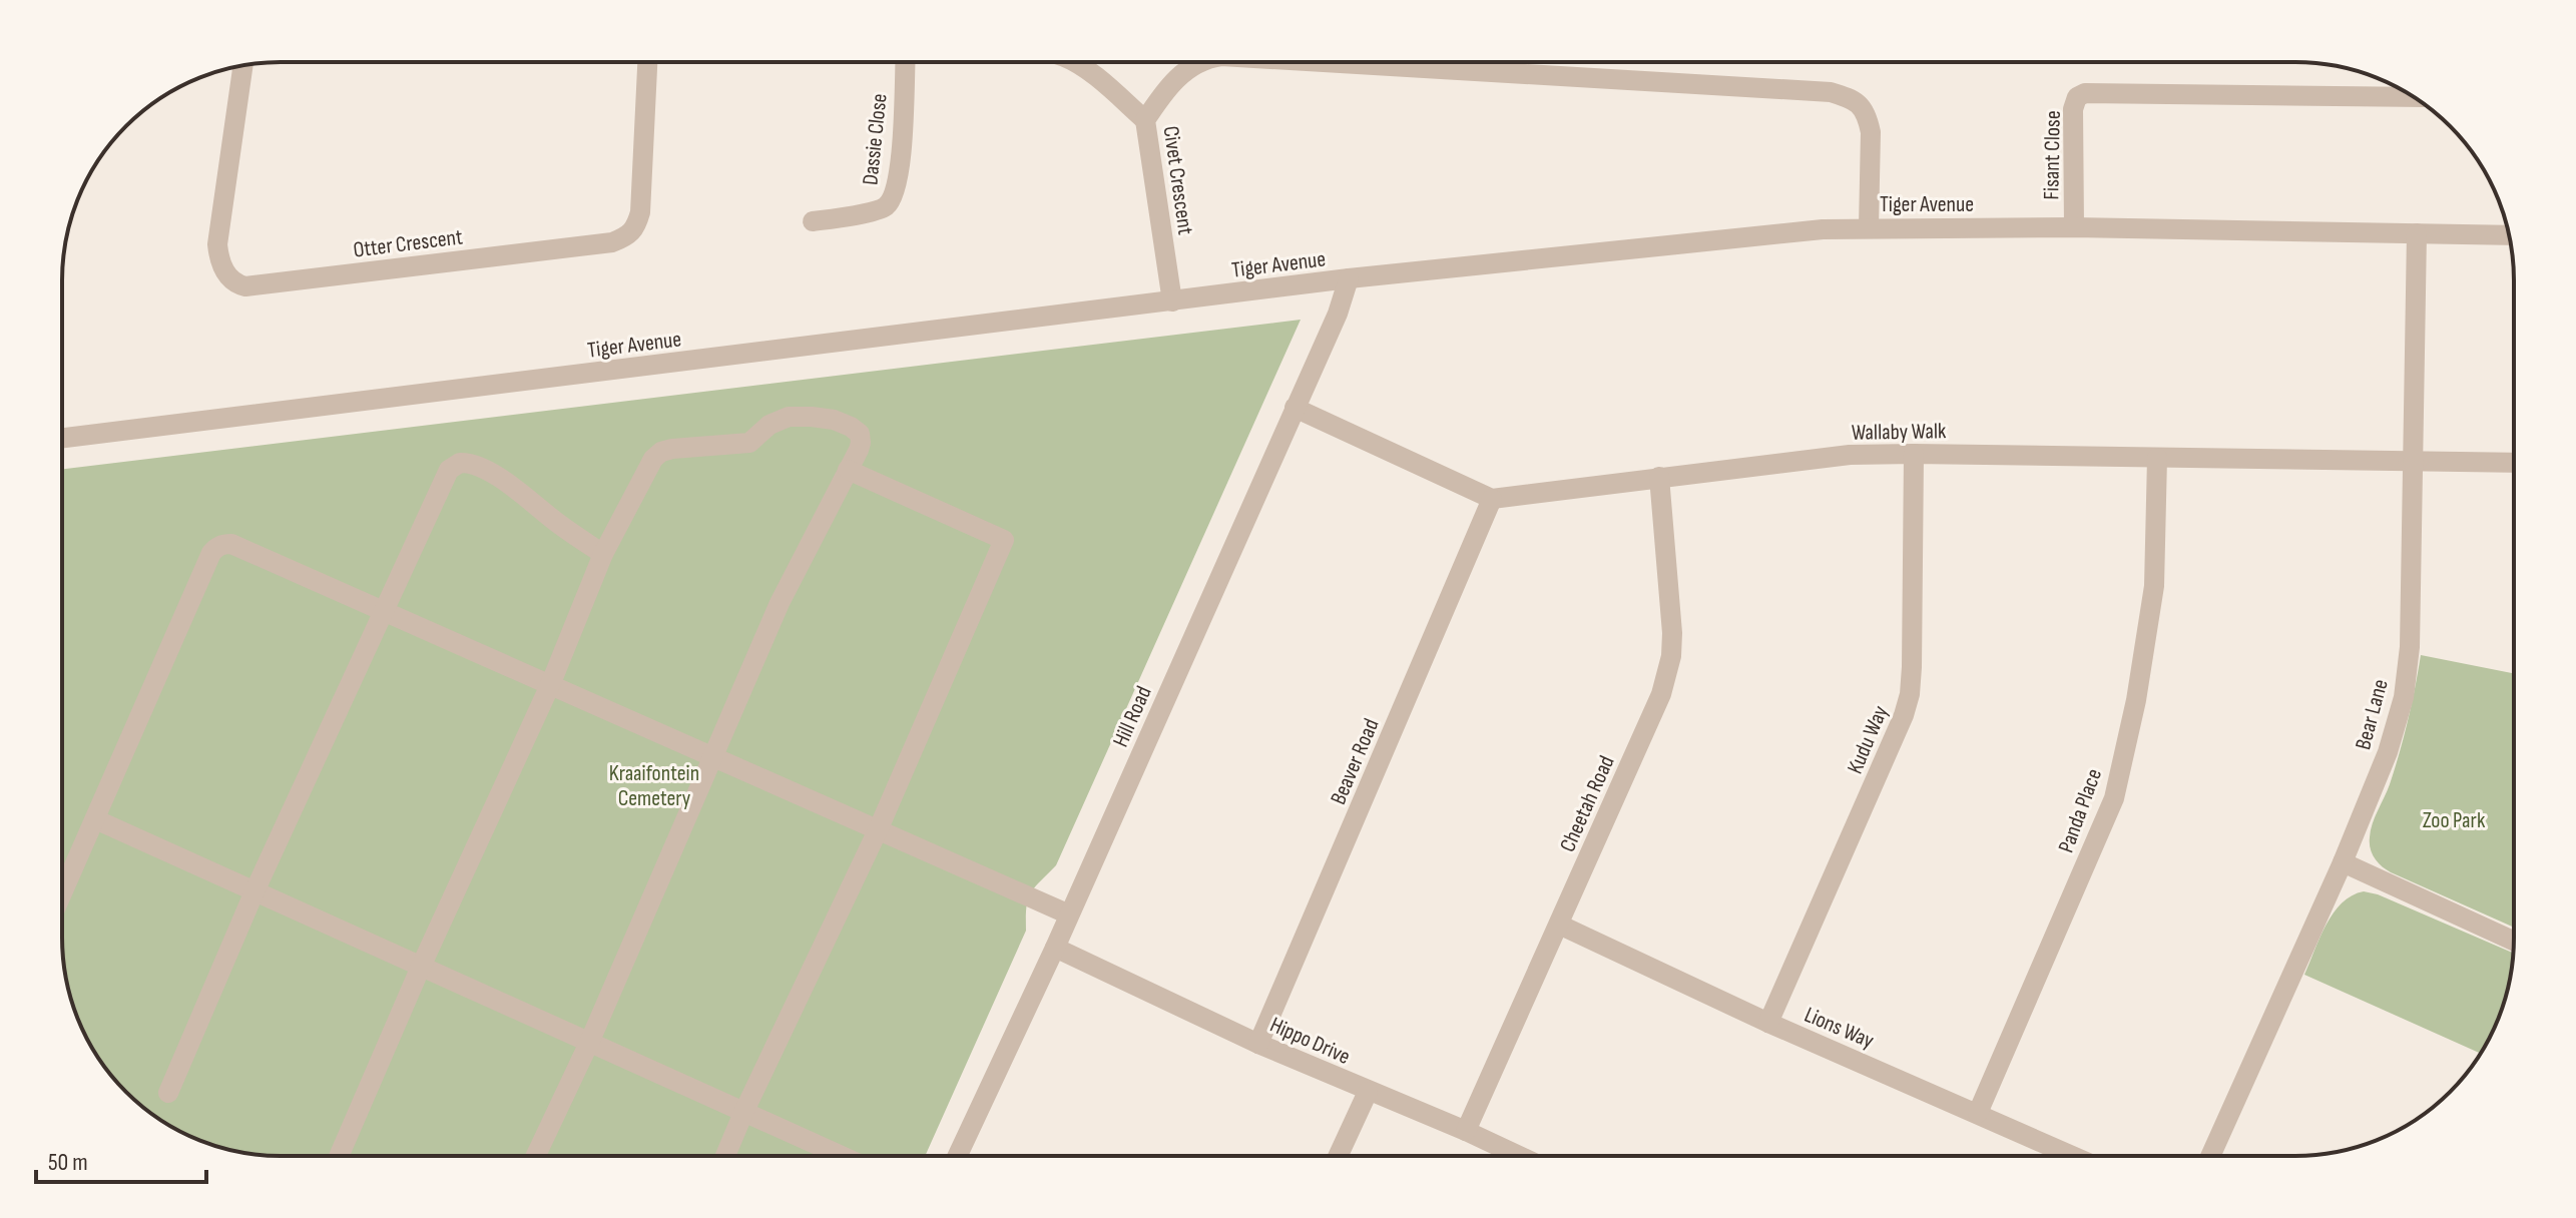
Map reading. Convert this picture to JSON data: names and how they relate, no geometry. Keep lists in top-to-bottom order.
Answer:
{
  "streets": {
    "street": [
      "Dassie Close",
      "Fisant Close",
      "Civet Crescent",
      "Tiger Avenue",
      "Otter Crescent",
      "Wallaby Walk",
      "Bear Lane",
      "Hill Road",
      "Kudu Way",
      "Beaver Road",
      "Cheetah Road",
      "Panda Place",
      "Lions Way",
      "Hippo Drive"
    ]
  },
  "crossings": [
    ["Fisant Close", "Tiger Avenue"],
    ["Civet Crescent", "Tiger Avenue"],
    ["Tiger Avenue", "Bear Lane"],
    ["Tiger Avenue", "Hill Road"],
    ["Wallaby Walk", "Bear Lane"],
    ["Wallaby Walk", "Kudu Way"],
    ["Wallaby Walk", "Beaver Road"],
    ["Wallaby Walk", "Cheetah Road"],
    ["Wallaby Walk", "Panda Place"],
    ["Hill Road", "Hippo Drive"],
    ["Kudu Way", "Lions Way"],
    ["Beaver Road", "Hippo Drive"],
    ["Cheetah Road", "Lions Way"],
    ["Cheetah Road", "Hippo Drive"],
    ["Panda Place", "Lions Way"]
  ],
  "parks": ["Kraaifontein Cemetery", "Zoo Park"],
  "scale_bar": "50 m"
}
